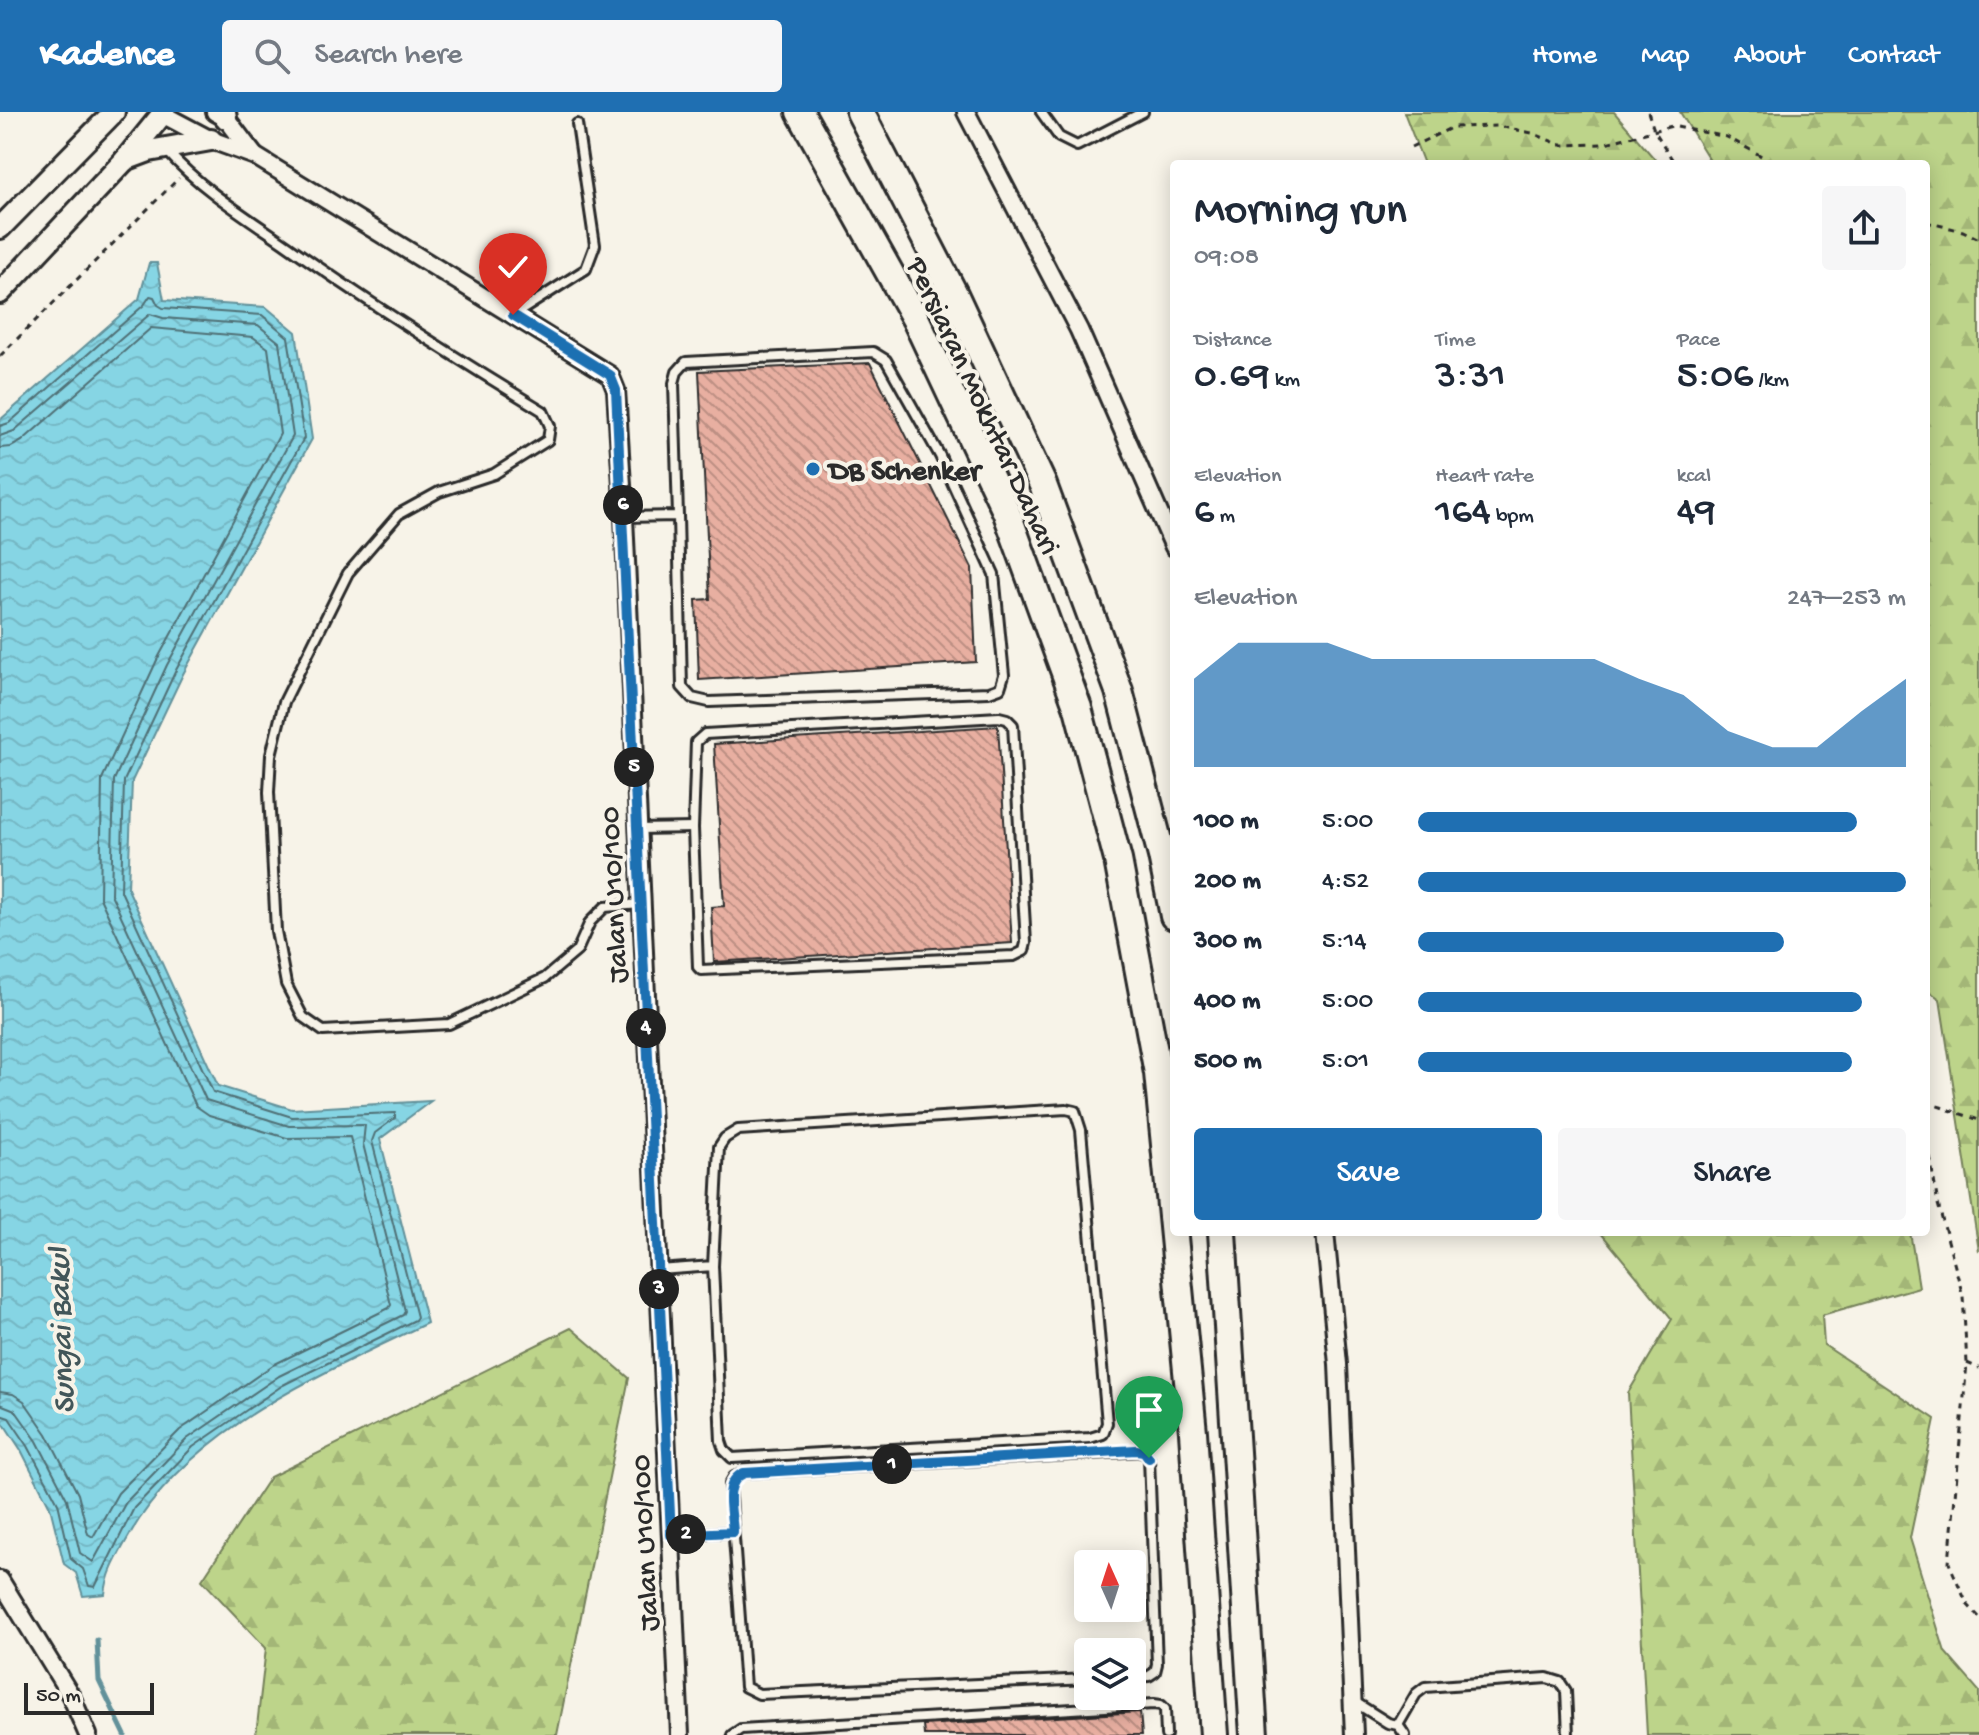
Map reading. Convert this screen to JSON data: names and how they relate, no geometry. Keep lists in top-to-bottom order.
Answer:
{
  "streets": {
    "main road": ["Persiaran Mokhtar Dahari"],
    "street": ["Jalan U10/100"]
  },
  "water": ["Sungai Bakul"],
  "places": ["DB Schenker"],
  "scale_bar": "50 m",
  "north": "top",
  "page": {
    "header": "Kadence",
    "search": "Search here",
    "nav": [
      "Home",
      "Map",
      "About",
      "Contact"
    ],
    "heading": ["Morning run", "09:08"],
    "stats": [
      ["Distance", "0.69 km"],
      ["Time", "3:31"],
      ["Pace", "5:06 /km"],
      ["Elevation", "6 m"],
      ["Heart rate", "164 bpm"],
      ["kcal", "49"]
    ],
    "pins": [
      "6",
      "5",
      "4",
      "3",
      "1",
      "2"
    ],
    "chart": ["Elevation", "247–253 m"],
    "list": [
      {
        "name": "100 m",
        "note": "5:00"
      },
      {
        "name": "200 m",
        "note": "4:52"
      },
      {
        "name": "300 m",
        "note": "5:14"
      },
      {
        "name": "400 m",
        "note": "5:00"
      },
      {
        "name": "500 m",
        "note": "5:01"
      }
    ],
    "buttons": ["Save", "Share"],
    "scale": "50 m"
  }
}
